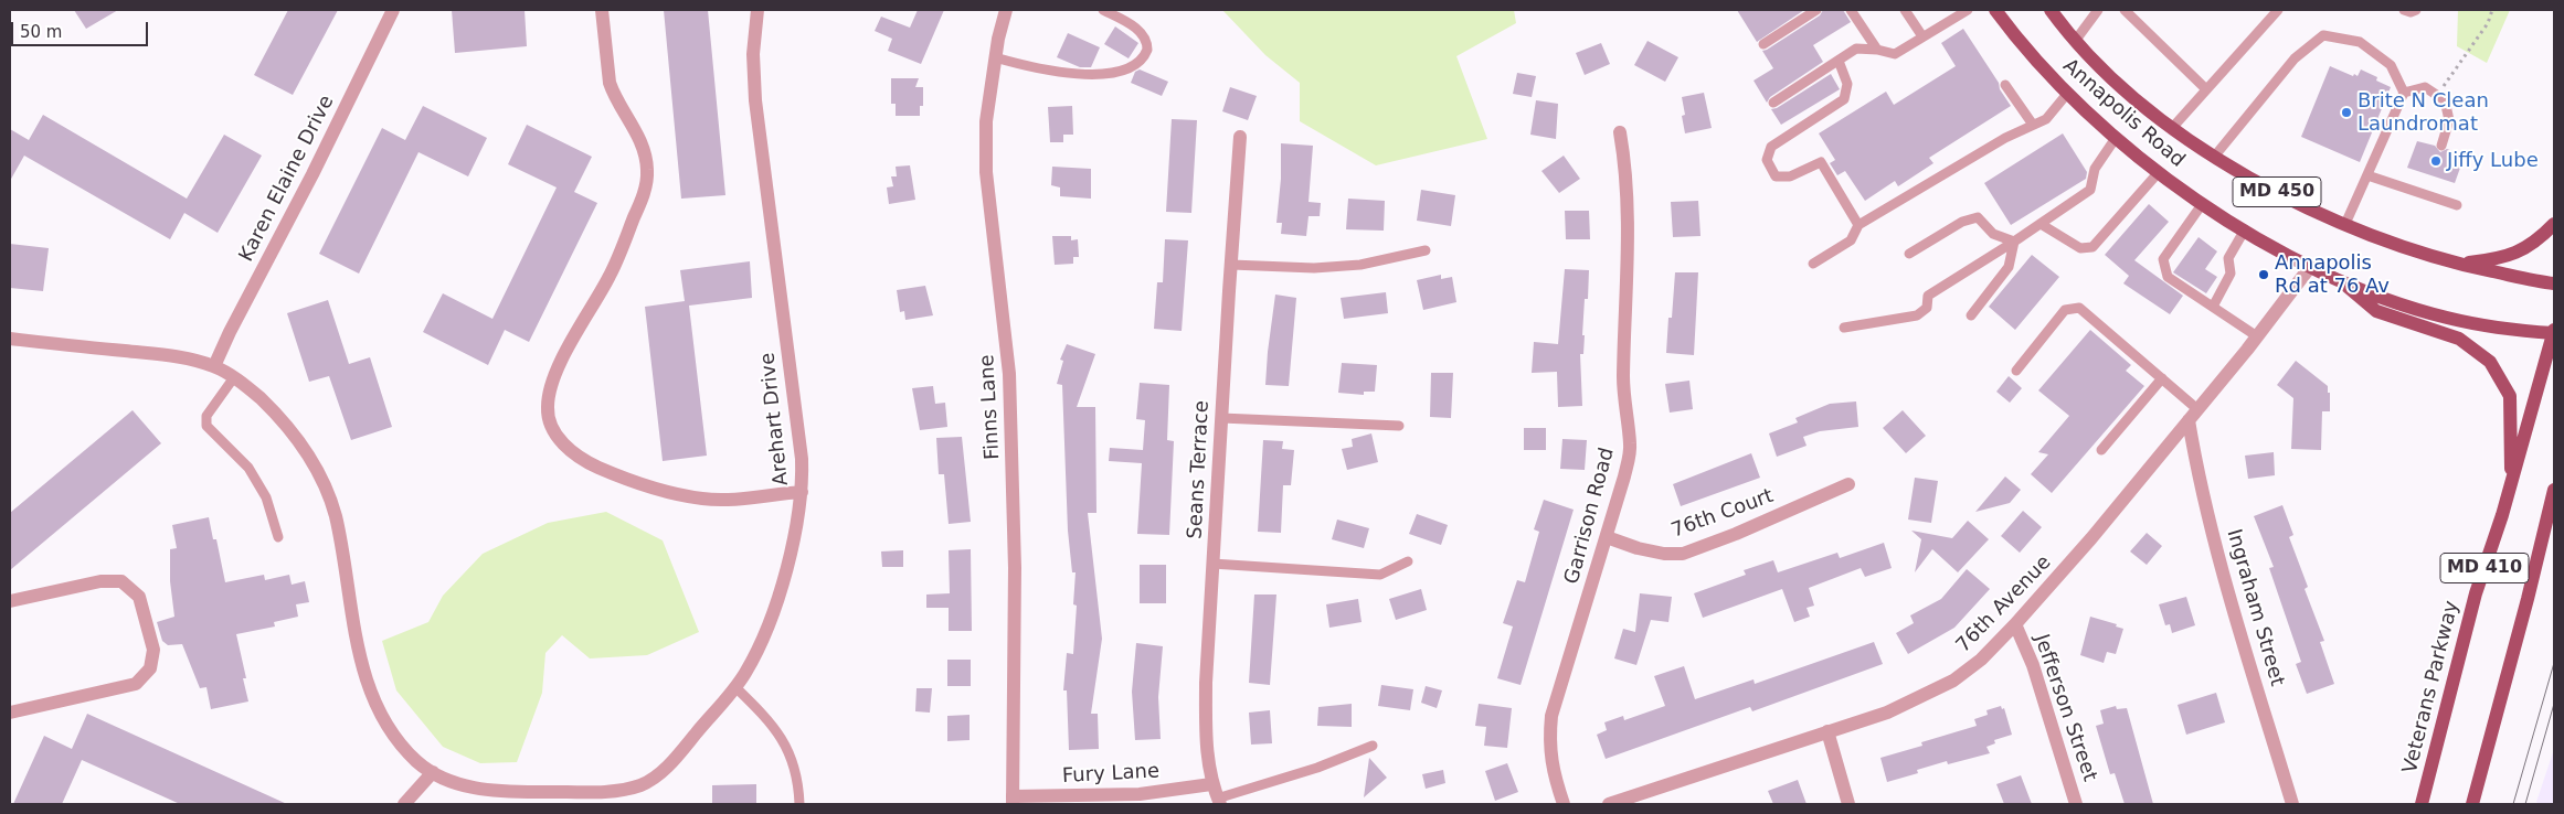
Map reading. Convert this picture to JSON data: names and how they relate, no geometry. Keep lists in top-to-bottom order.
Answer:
{
  "streets": {
    "main road": [
      "Annapolis Road",
      "MD 450",
      "MD 410",
      "Veterans Parkway"
    ],
    "street": [
      "Karen Elaine Drive",
      "Finns Lane",
      "Arehart Drive",
      "Seans Terrace",
      "76th Court",
      "Garrison Road",
      "76th Avenue",
      "Ingraham Street",
      "Jefferson Street",
      "Fury Lane"
    ]
  },
  "crossings": [
    ["Annapolis Road", "76th Avenue"],
    ["Annapolis Road", "Veterans Parkway"],
    ["Karen Elaine Drive", "Arehart Drive"],
    ["Finns Lane", "Fury Lane"],
    ["Seans Terrace", "Fury Lane"],
    ["76th Court", "Garrison Road"],
    ["76th Avenue", "Ingraham Street"],
    ["76th Avenue", "Jefferson Street"]
  ],
  "places": ["Brite N Clean Laundromat", "Jiffy Lube", "Annapolis Rd at 76 Av"],
  "scale_bar": "50 m"
}
